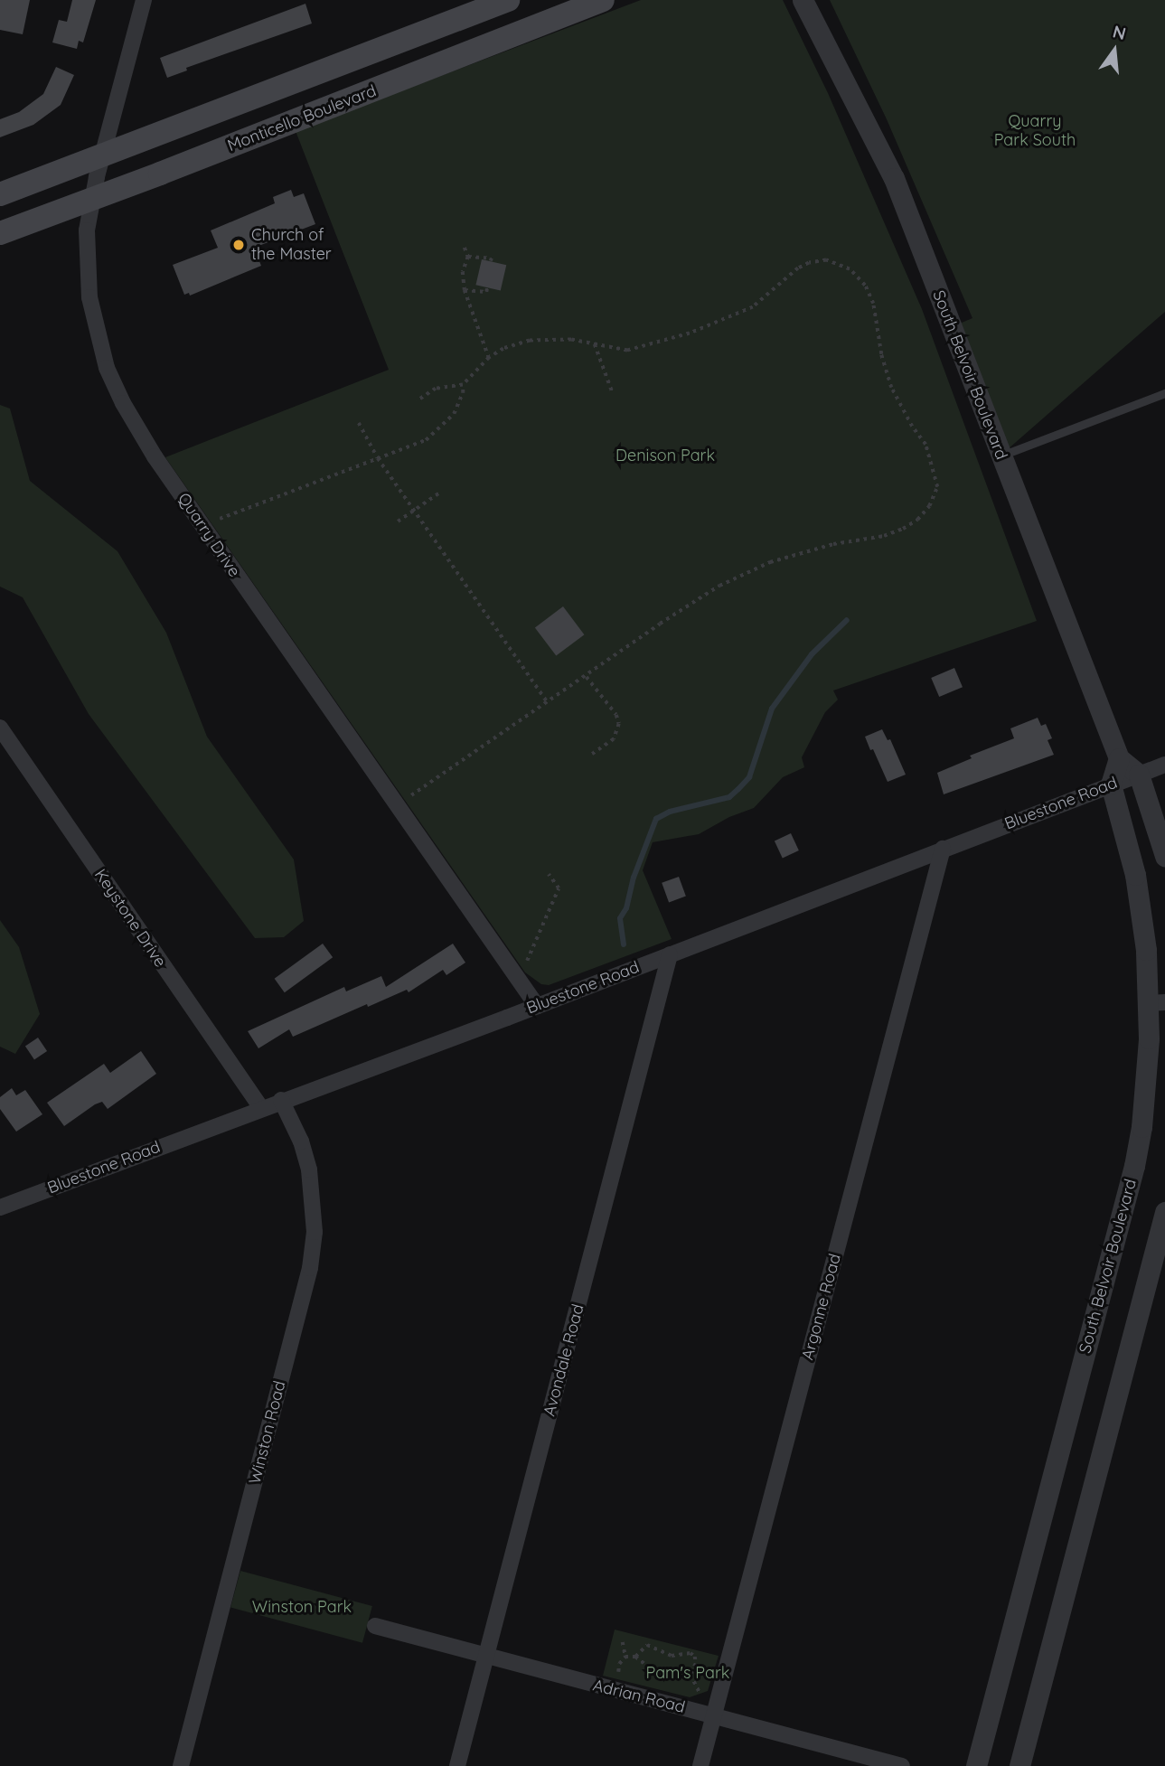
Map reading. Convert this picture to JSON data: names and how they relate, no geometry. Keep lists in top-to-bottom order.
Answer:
{
  "streets": {
    "main road": ["Monticello Boulevard"],
    "street": [
      "South Belvoir Boulevard",
      "Quarry Drive",
      "Bluestone Road",
      "Keystone Drive",
      "Argonne Road",
      "Avondale Road",
      "Winston Road",
      "Adrian Road"
    ]
  },
  "crossings": [
    ["Monticello Boulevard", "Quarry Drive"],
    ["South Belvoir Boulevard", "Bluestone Road"],
    ["Quarry Drive", "Bluestone Road"],
    ["Bluestone Road", "Keystone Drive"],
    ["Bluestone Road", "Argonne Road"],
    ["Bluestone Road", "Avondale Road"],
    ["Bluestone Road", "Winston Road"],
    ["Argonne Road", "Adrian Road"],
    ["Avondale Road", "Adrian Road"]
  ],
  "parks": [
    "Quarry Park South",
    "Denison Park",
    "Winston Park",
    "Pam's Park"
  ],
  "places": ["Church of the Master"],
  "north": "top"
}
